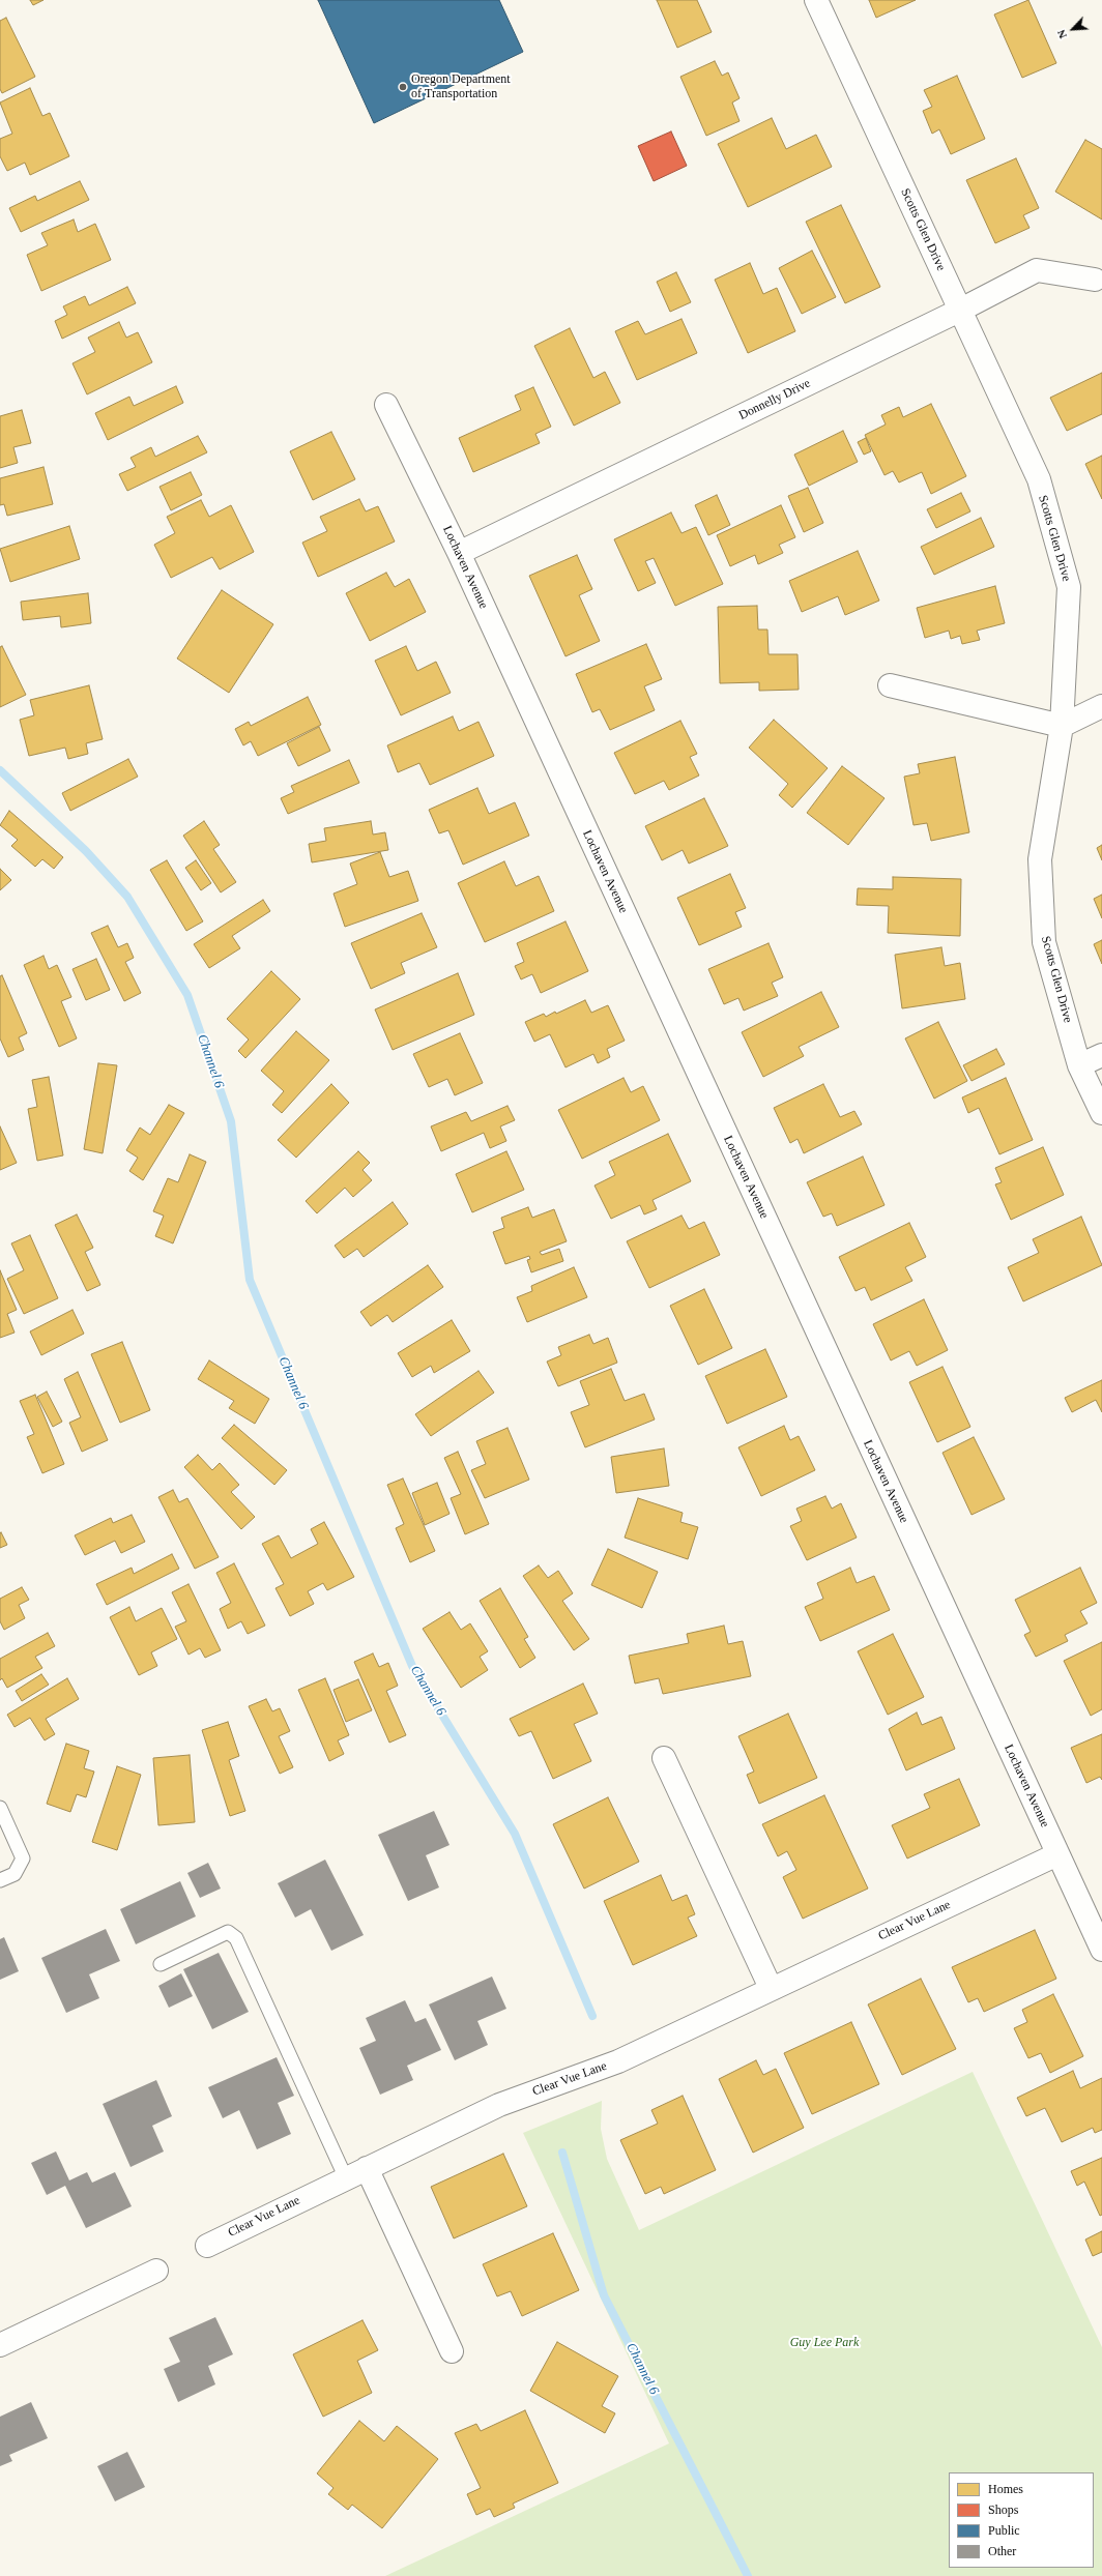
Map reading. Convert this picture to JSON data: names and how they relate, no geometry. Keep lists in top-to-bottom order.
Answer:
{
  "streets": {
    "street": [
      "Scotts Glen Drive",
      "Donnelly Drive",
      "Lochaven Avenue",
      "Clear Vue Lane"
    ]
  },
  "crossings": [
    ["Scotts Glen Drive", "Donnelly Drive"],
    ["Donnelly Drive", "Lochaven Avenue"],
    ["Lochaven Avenue", "Clear Vue Lane"]
  ],
  "water": ["Channel 6"],
  "parks": ["Guy Lee Park"],
  "places": ["Oregon Department of Transportation"],
  "legend": [
    "Homes",
    "Shops",
    "Public",
    "Other"
  ],
  "north": "bottom left"
}
